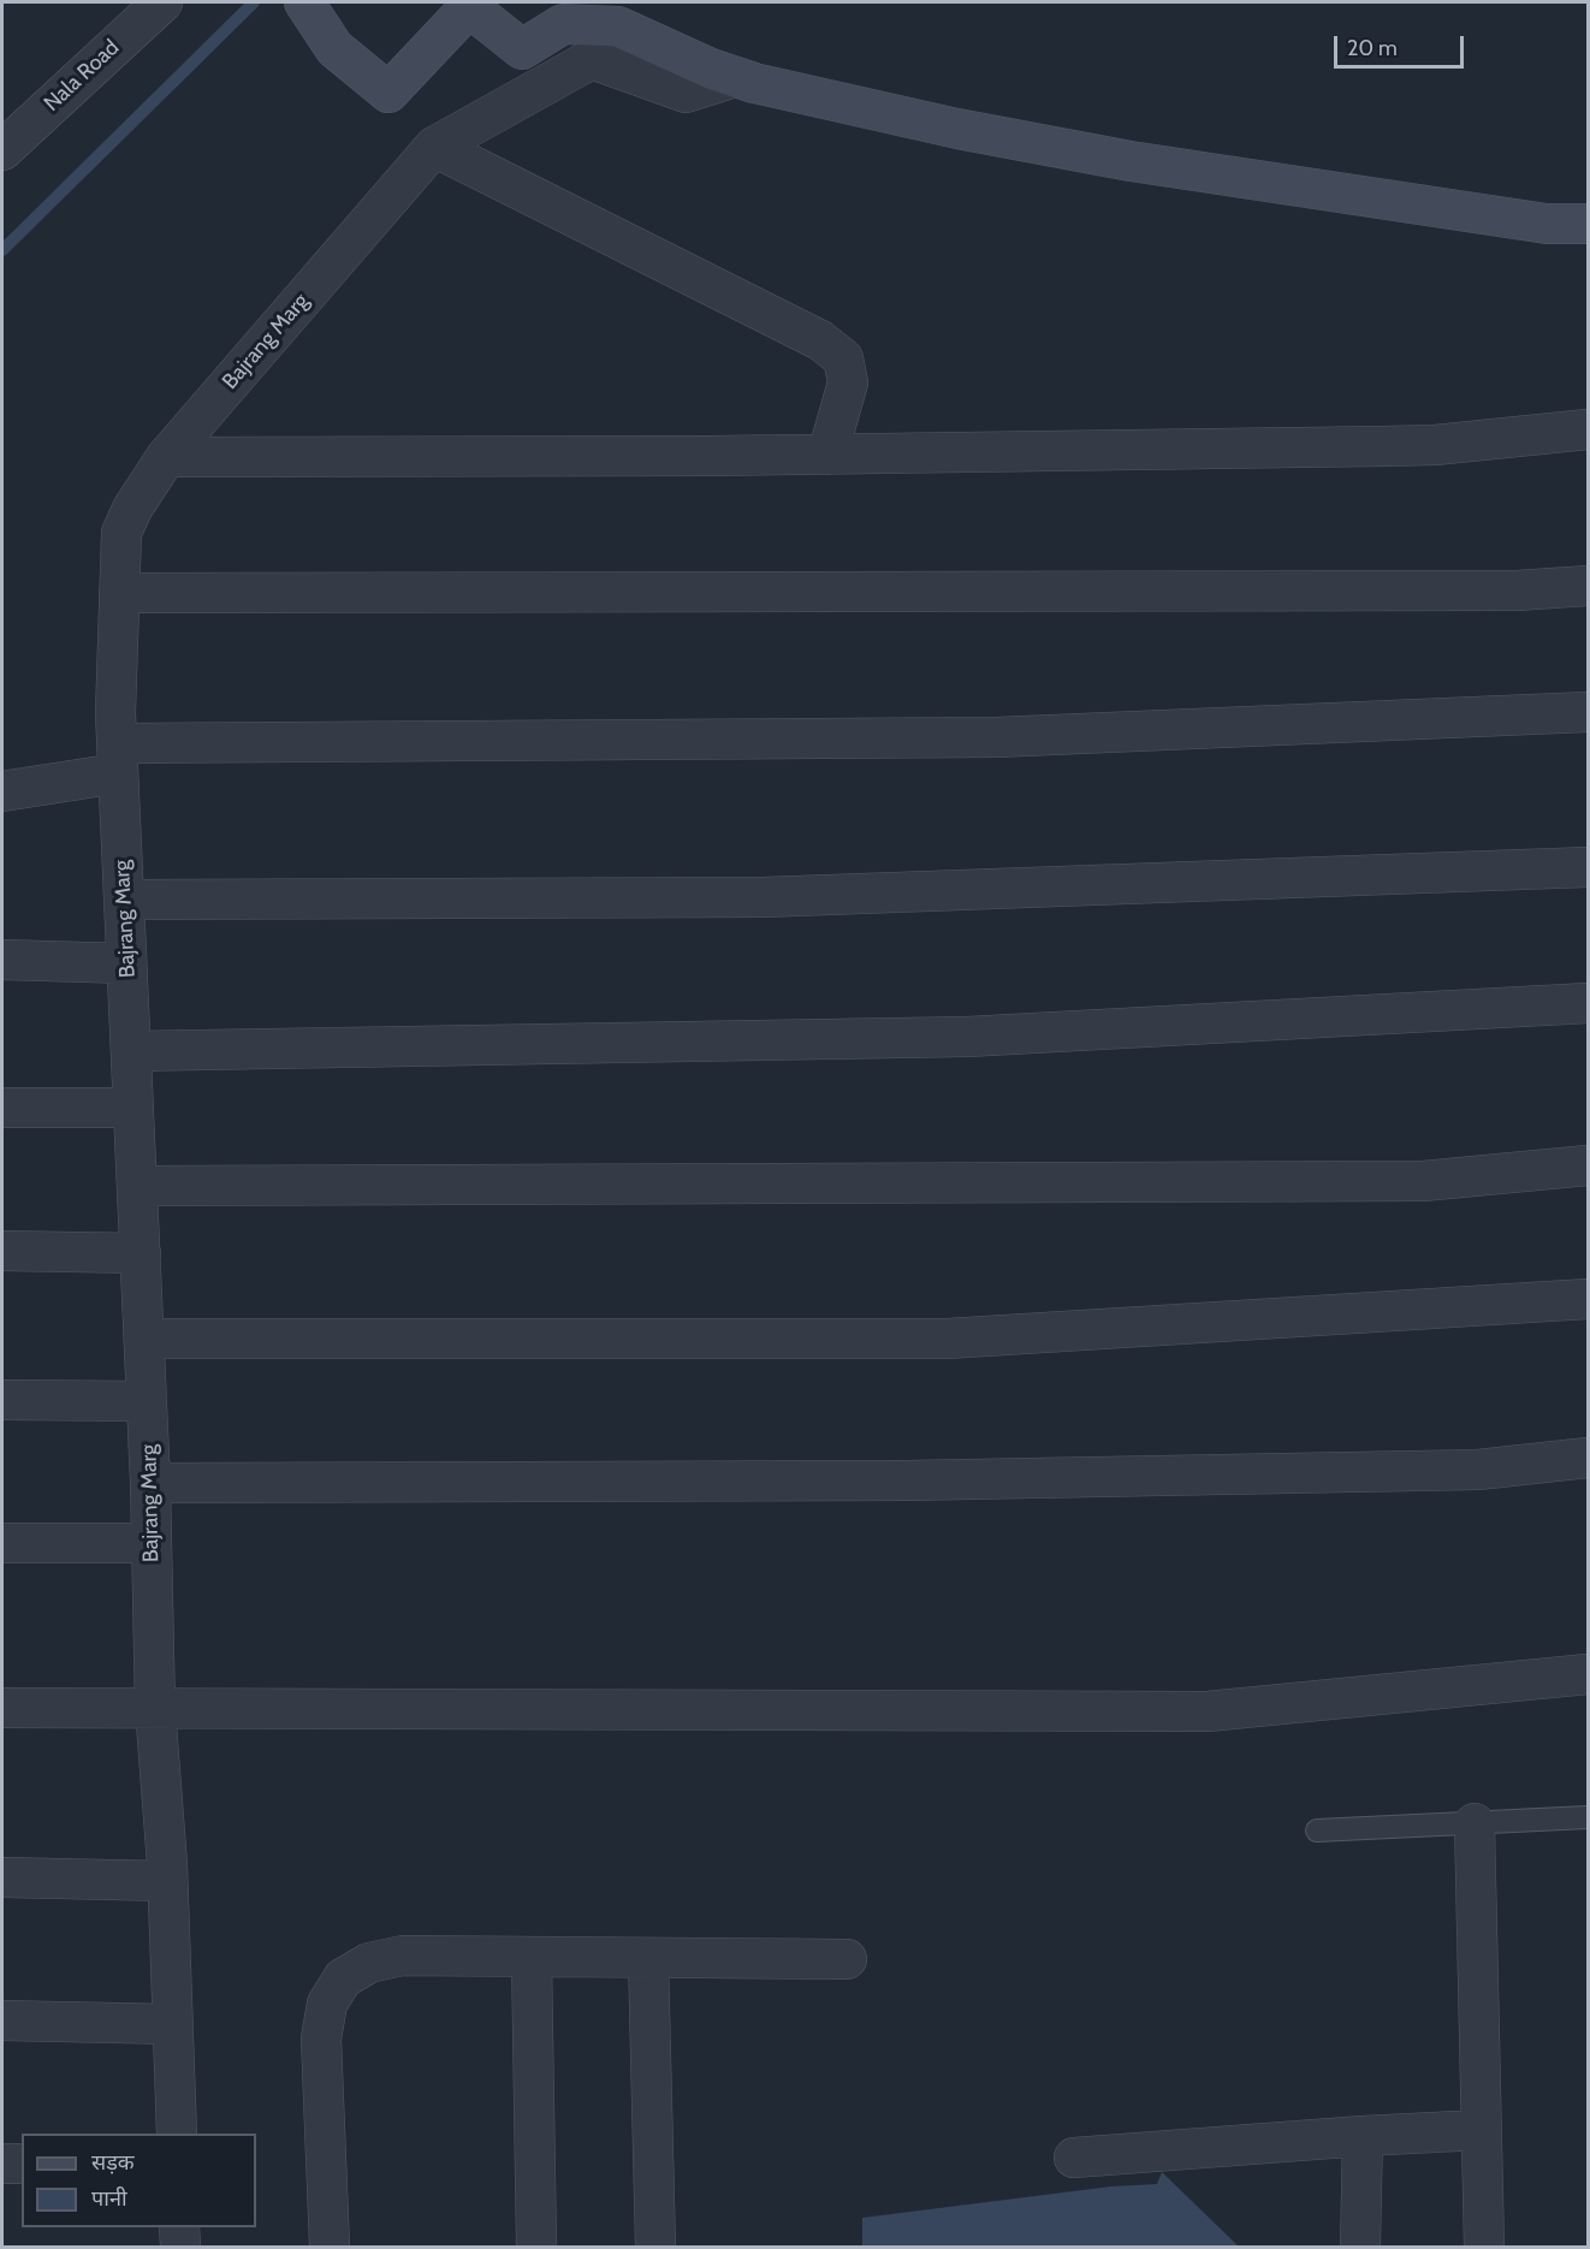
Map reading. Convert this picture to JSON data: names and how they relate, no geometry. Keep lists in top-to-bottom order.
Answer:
{
  "streets": {
    "street": ["Nala Road", "Bajrang Marg"]
  },
  "legend": ["सड़क", "पानी"],
  "scale_bar": "20 m"
}
